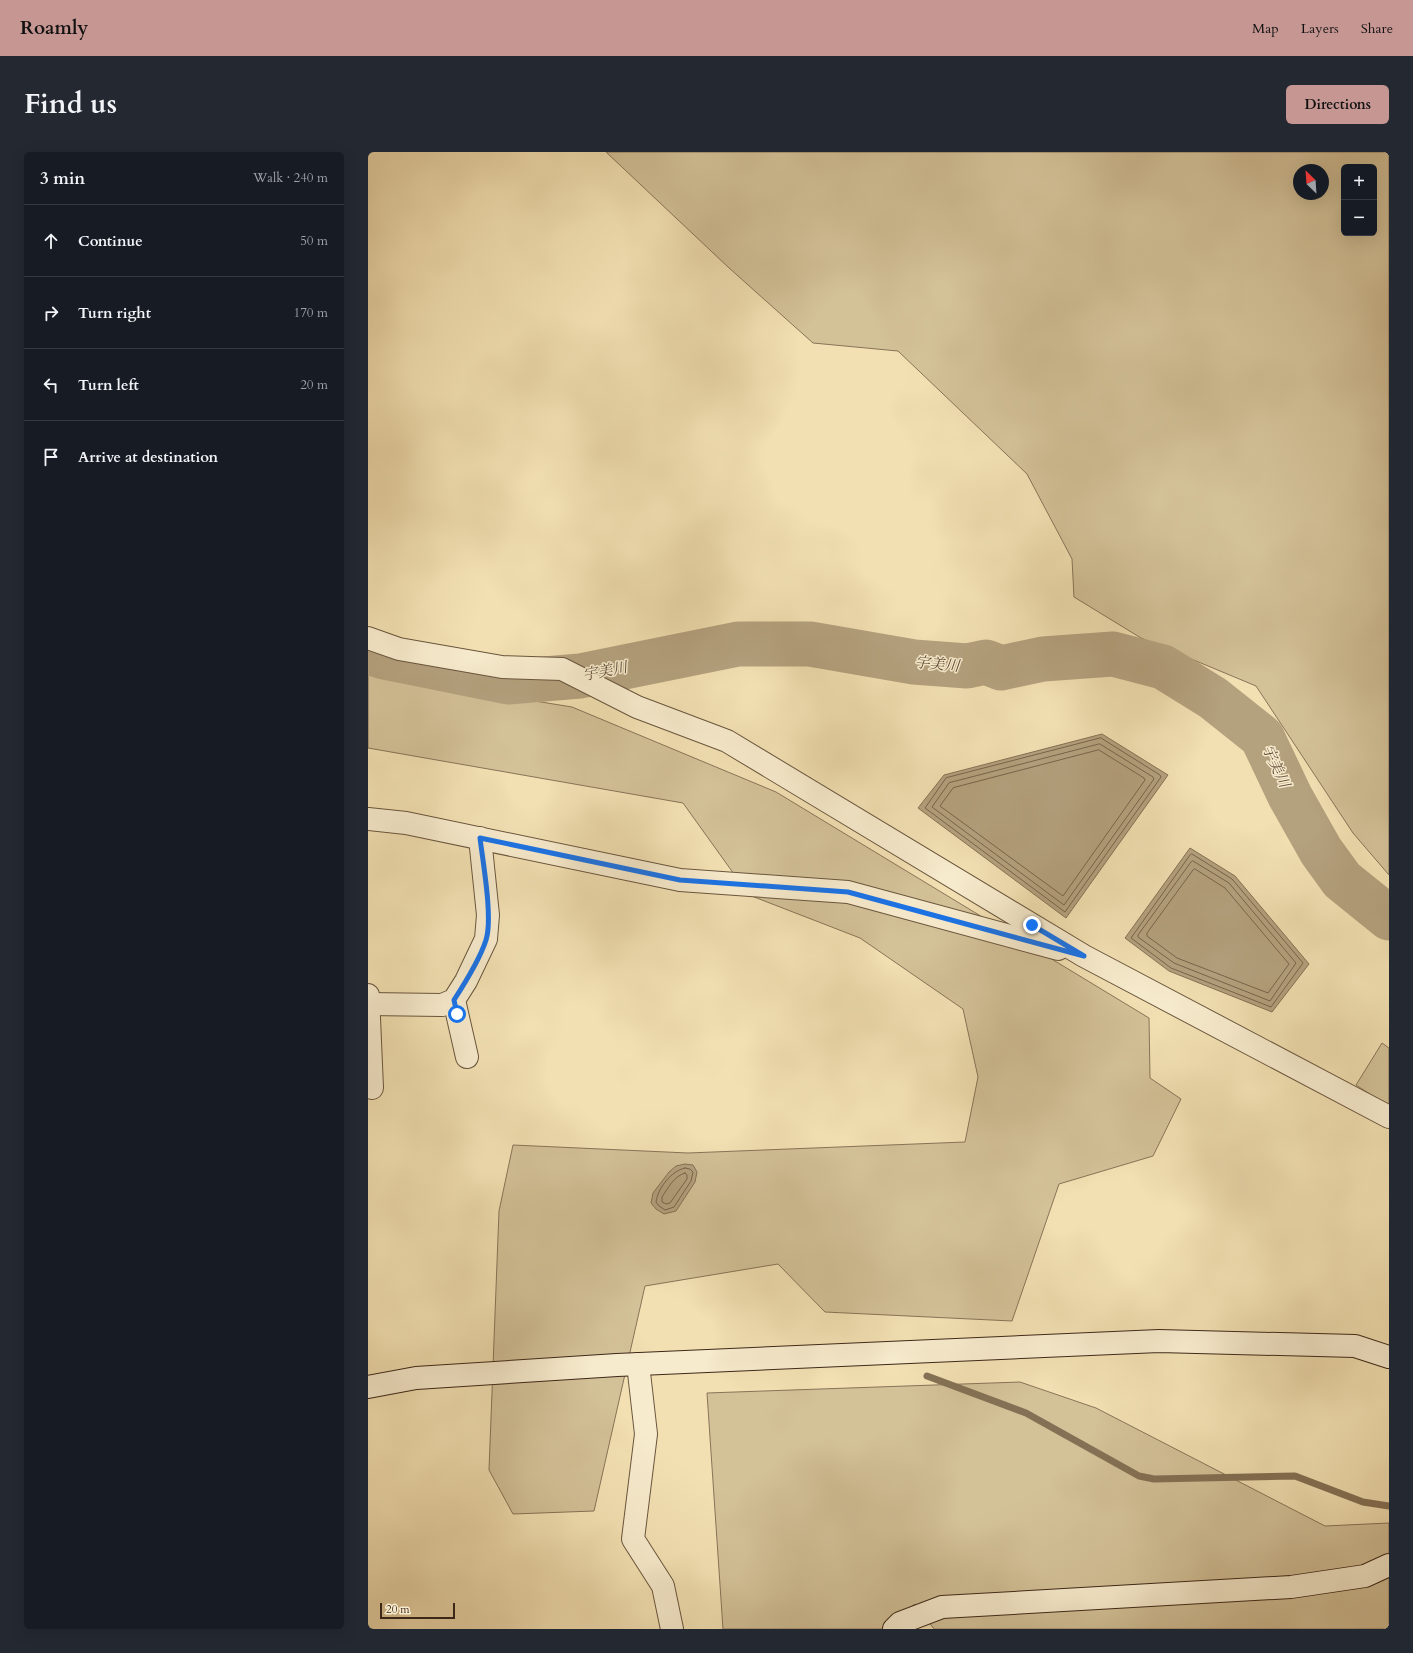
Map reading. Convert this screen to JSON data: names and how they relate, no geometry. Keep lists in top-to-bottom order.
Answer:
{
  "water": ["宇美川"],
  "scale_bar": "20 m",
  "north": "top left",
  "page": {
    "header": "Roamly",
    "nav": ["Map", "Layers", "Share"],
    "title": "Find us",
    "buttons": "Directions",
    "heading": ["3 min", "Walk · 240 m"],
    "map_buttons": ["+", "−"],
    "list": [
      ["Continue", "50 m"],
      ["Turn right", "170 m"],
      ["Turn left", "20 m"],
      "Arrive at destination"
    ],
    "scale": "20 m"
  }
}
